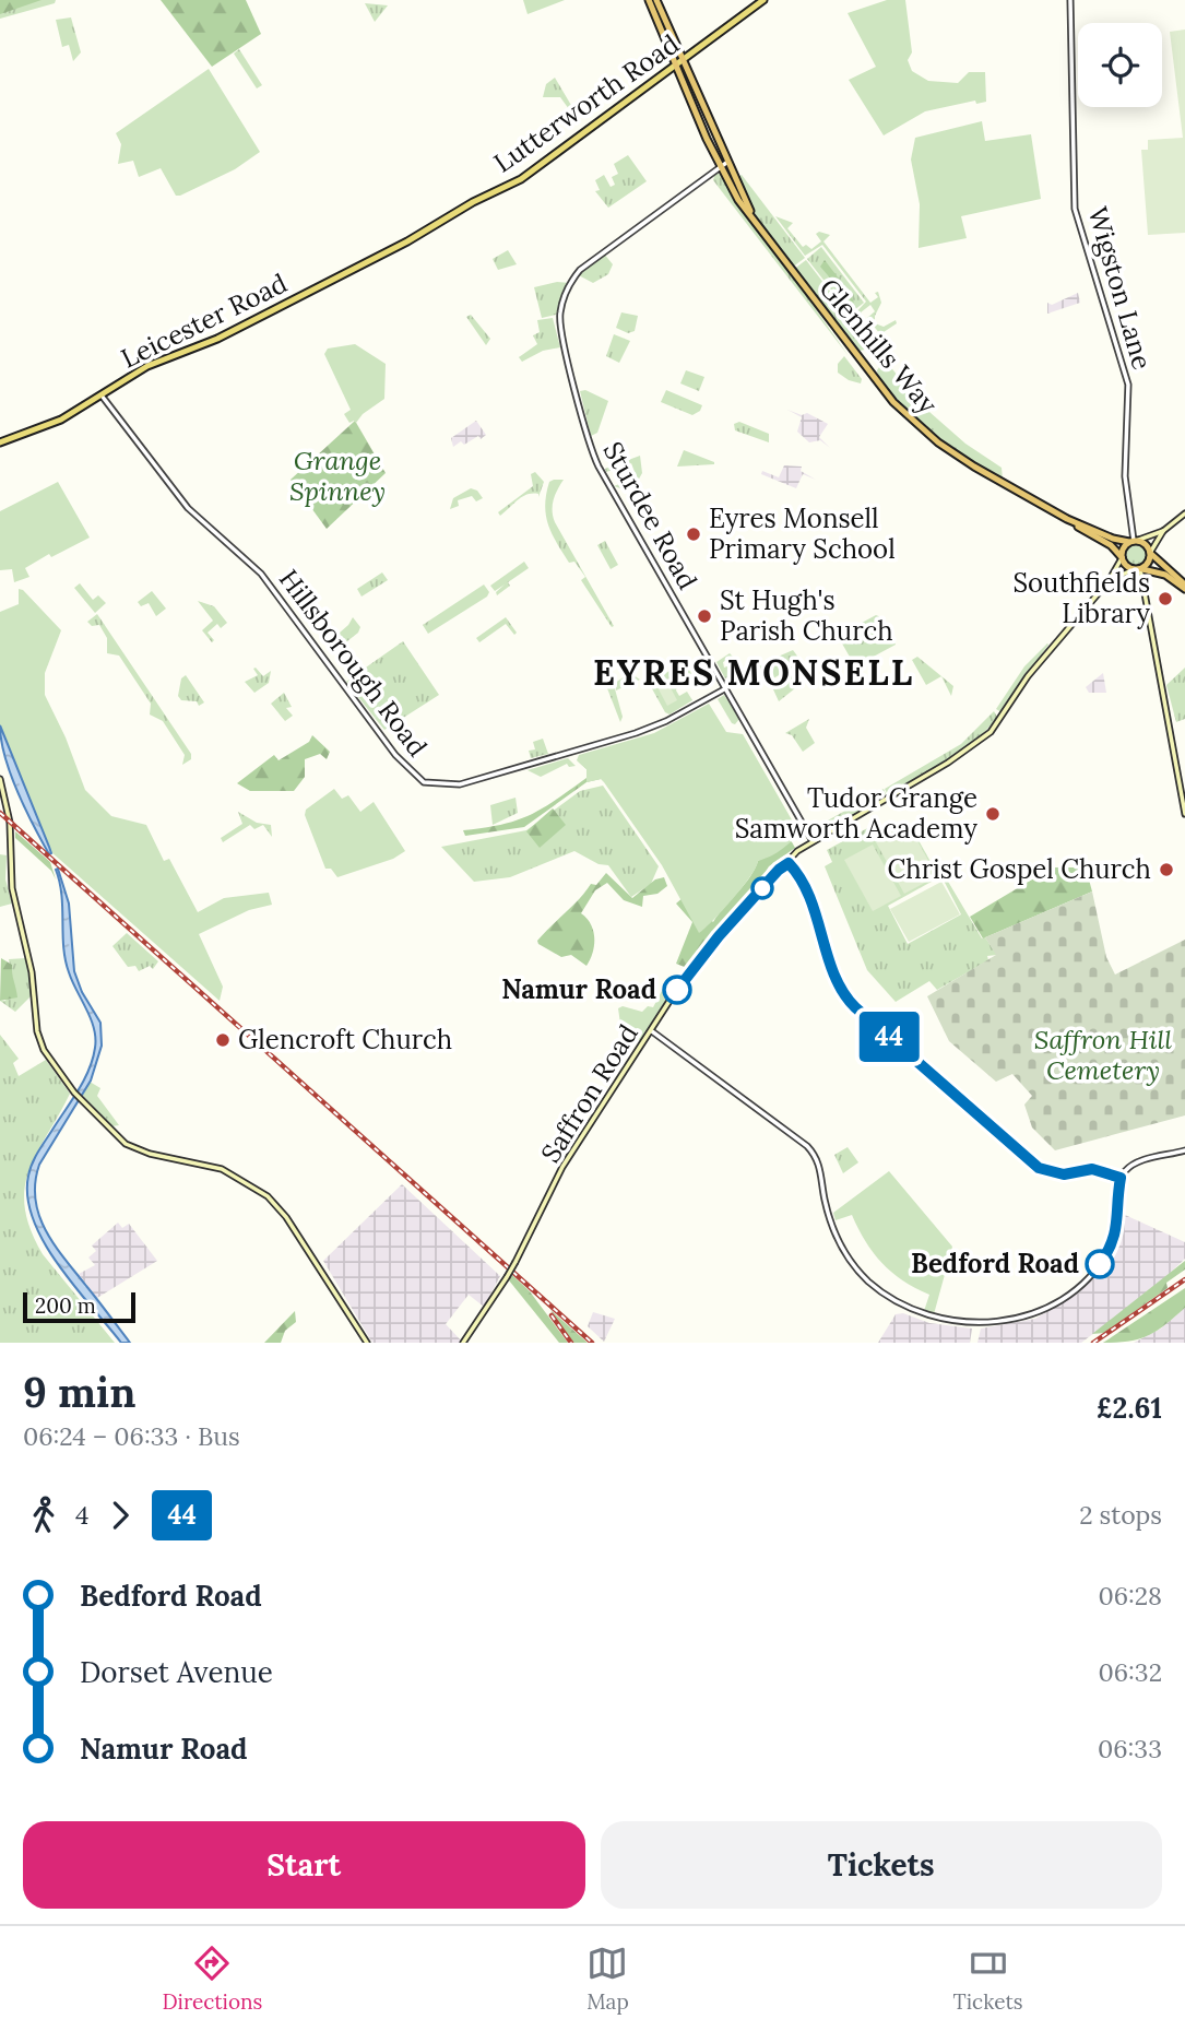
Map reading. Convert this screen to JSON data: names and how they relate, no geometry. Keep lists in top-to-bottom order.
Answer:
{
  "streets": {
    "highway": ["Glenhills Way"],
    "main road": ["Lutterworth Road", "Leicester Road", "Saffron Road"],
    "street": ["Wigston Lane", "Sturdee Road", "Hillsborough Road"]
  },
  "crossings": [
    ["Lutterworth Road", "Leicester Road"],
    ["Lutterworth Road", "Glenhills Way"],
    ["Wigston Lane", "Glenhills Way"],
    ["Leicester Road", "Hillsborough Road"],
    ["Glenhills Way", "Sturdee Road"],
    ["Sturdee Road", "Hillsborough Road"],
    ["Sturdee Road", "Saffron Road"]
  ],
  "districts": ["EYRES MONSELL"],
  "parks": ["Grange Spinney", "Saffron Hill Cemetery"],
  "places": [
    "Eyres Monsell Primary School",
    "Southfields Library",
    "St Hugh's Parish Church",
    "Tudor Grange Samworth Academy",
    "Christ Gospel Church",
    "Namur Road",
    "Glencroft Church",
    "Bedford Road"
  ],
  "lines": ["bus line 44"],
  "scale_bar": "200 m",
  "page": {
    "on_map": "44",
    "scale": "200 m",
    "heading": ["9 min", "06:24 – 06:33 · Bus", "£2.61"],
    "legs": ["4", "44", "2 stops"],
    "list": [
      {
        "name": "Bedford Road",
        "value": "06:28"
      },
      {
        "name": "Dorset Avenue",
        "value": "06:32"
      },
      {
        "name": "Namur Road",
        "value": "06:33"
      }
    ],
    "buttons": ["Start", "Tickets"],
    "tabs": ["Directions", "Map", "Tickets"]
  }
}
